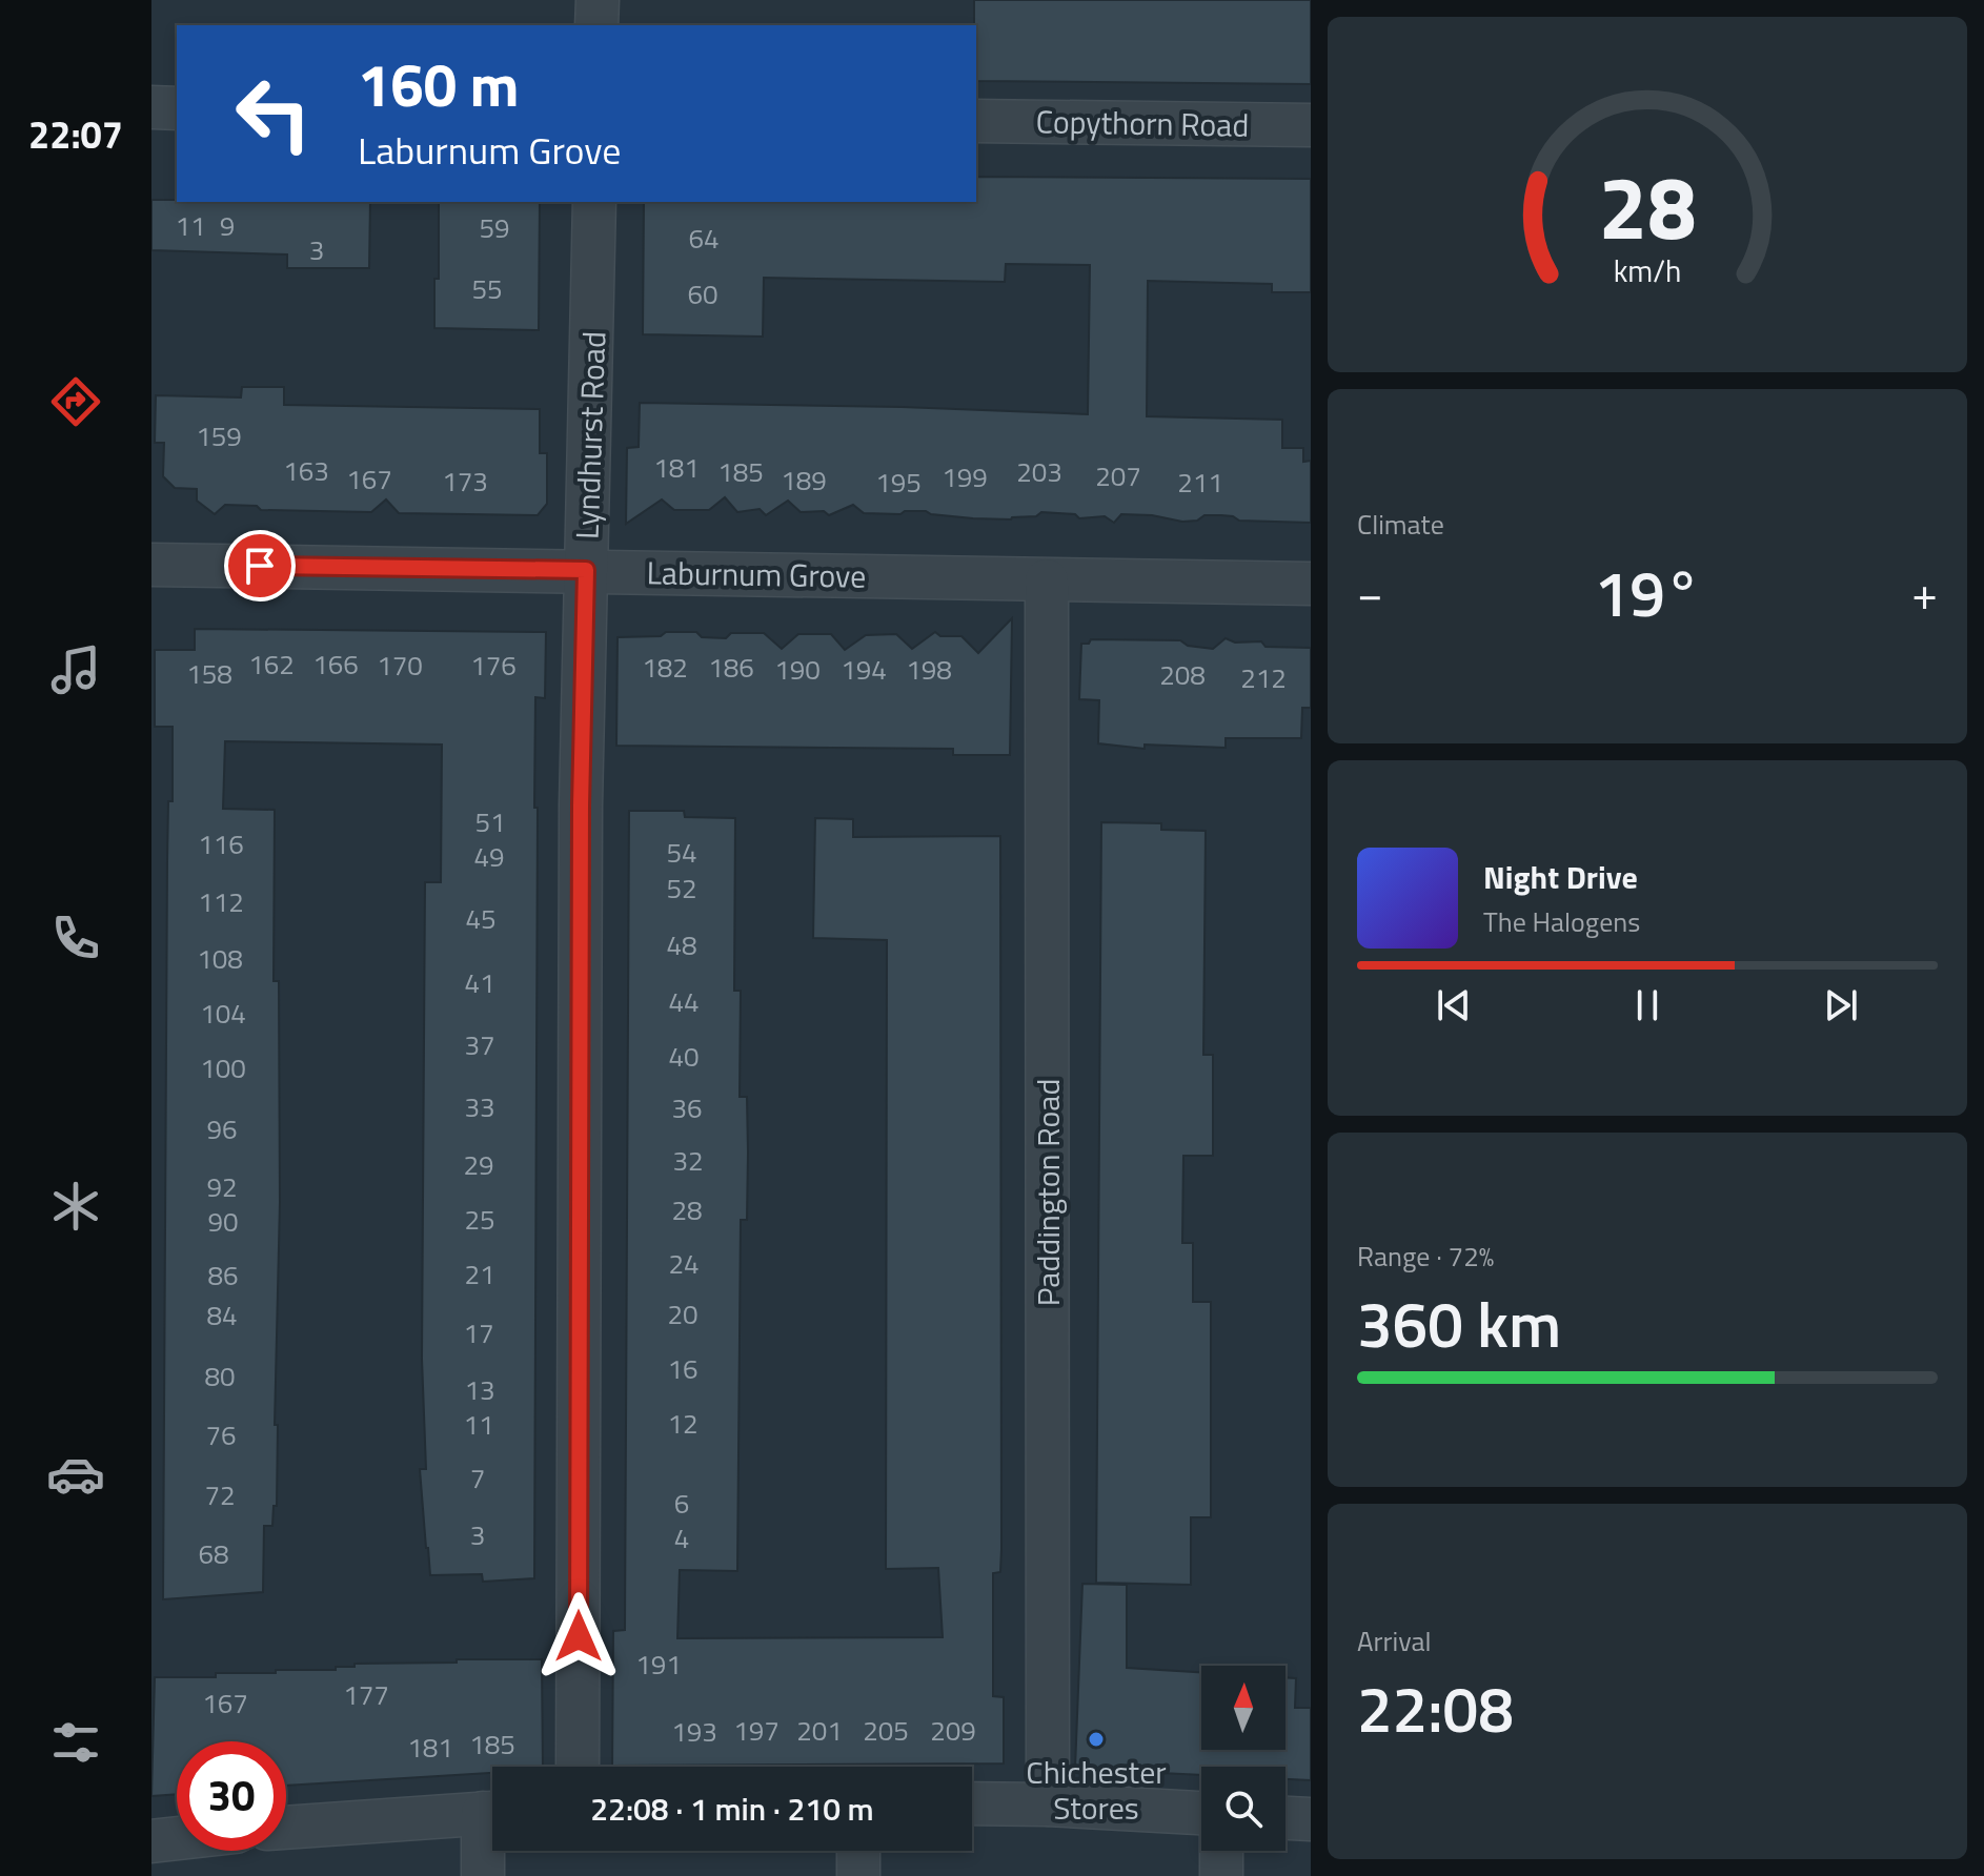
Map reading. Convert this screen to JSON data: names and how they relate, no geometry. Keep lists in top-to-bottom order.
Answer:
{
  "streets": {
    "street": [
      "Copythorn Road",
      "Lyndhurst Road",
      "Laburnum Grove",
      "Paddington Road"
    ]
  },
  "crossings": [
    ["Lyndhurst Road", "Laburnum Grove"],
    ["Laburnum Grove", "Paddington Road"]
  ],
  "places": ["Chichester Stores"],
  "house_numbers": [
    "11",
    "9",
    "59",
    "64",
    "3",
    "55",
    "60",
    "159",
    "181",
    "163",
    "185",
    "203",
    "207",
    "199",
    "167",
    "189",
    "173",
    "195",
    "211",
    "162",
    "166",
    "170",
    "176",
    "182",
    "186",
    "190",
    "194",
    "198",
    "158",
    "208",
    "212",
    "51",
    "116",
    "54",
    "49",
    "52",
    "112",
    "45",
    "48",
    "108",
    "41",
    "44",
    "104",
    "37",
    "40",
    "100",
    "33",
    "36",
    "96",
    "32",
    "29",
    "92",
    "28",
    "25",
    "90",
    "24",
    "21",
    "86",
    "20",
    "84",
    "17",
    "16",
    "80",
    "13",
    "12",
    "11",
    "76",
    "7",
    "72",
    "6",
    "3",
    "4",
    "68",
    "191",
    "177",
    "167",
    "197",
    "201",
    "205",
    "209",
    "193",
    "185",
    "181"
  ],
  "north": "top",
  "page": {
    "tabs": "22:07",
    "turn": ["160 m", "Laburnum Grove"],
    "tile": [
      "Climate",
      ["Range · 72%", "360 km"],
      ["Arrival", "22:08"]
    ],
    "heat": ["−", "19°", "+"],
    "song": ["Night Drive", "The Halogens"],
    "limit": "30",
    "trip": "22:08 · 1 min · 210 m",
    "gauge": ["28", "km/h"]
  }
}
